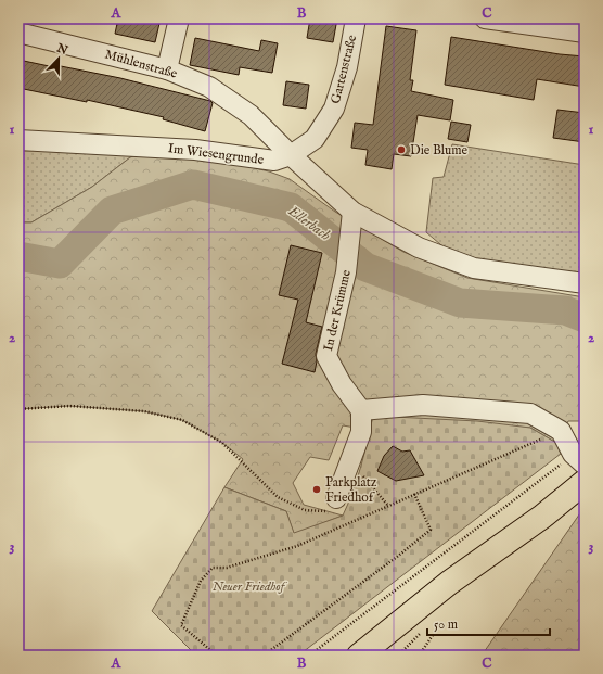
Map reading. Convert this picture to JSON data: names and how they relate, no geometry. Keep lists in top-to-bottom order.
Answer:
{
  "streets": {
    "street": [
      "Mühlenstraße",
      "Gartenstraße",
      "Im Wiesengrunde",
      "In der Krümme"
    ]
  },
  "crossings": [
    ["Mühlenstraße", "Gartenstraße"],
    ["Mühlenstraße", "Im Wiesengrunde"],
    ["Gartenstraße", "Im Wiesengrunde"]
  ],
  "water": ["Ellerbach"],
  "parks": ["Neuer Friedhof"],
  "places": ["Die Blume", "Parkplatz Friedhof"],
  "scale_bar": "50 m",
  "north": "top",
  "grid": {
    "columns": ["A", "B", "C"],
    "rows": ["1", "2", "3"]
  }
}
